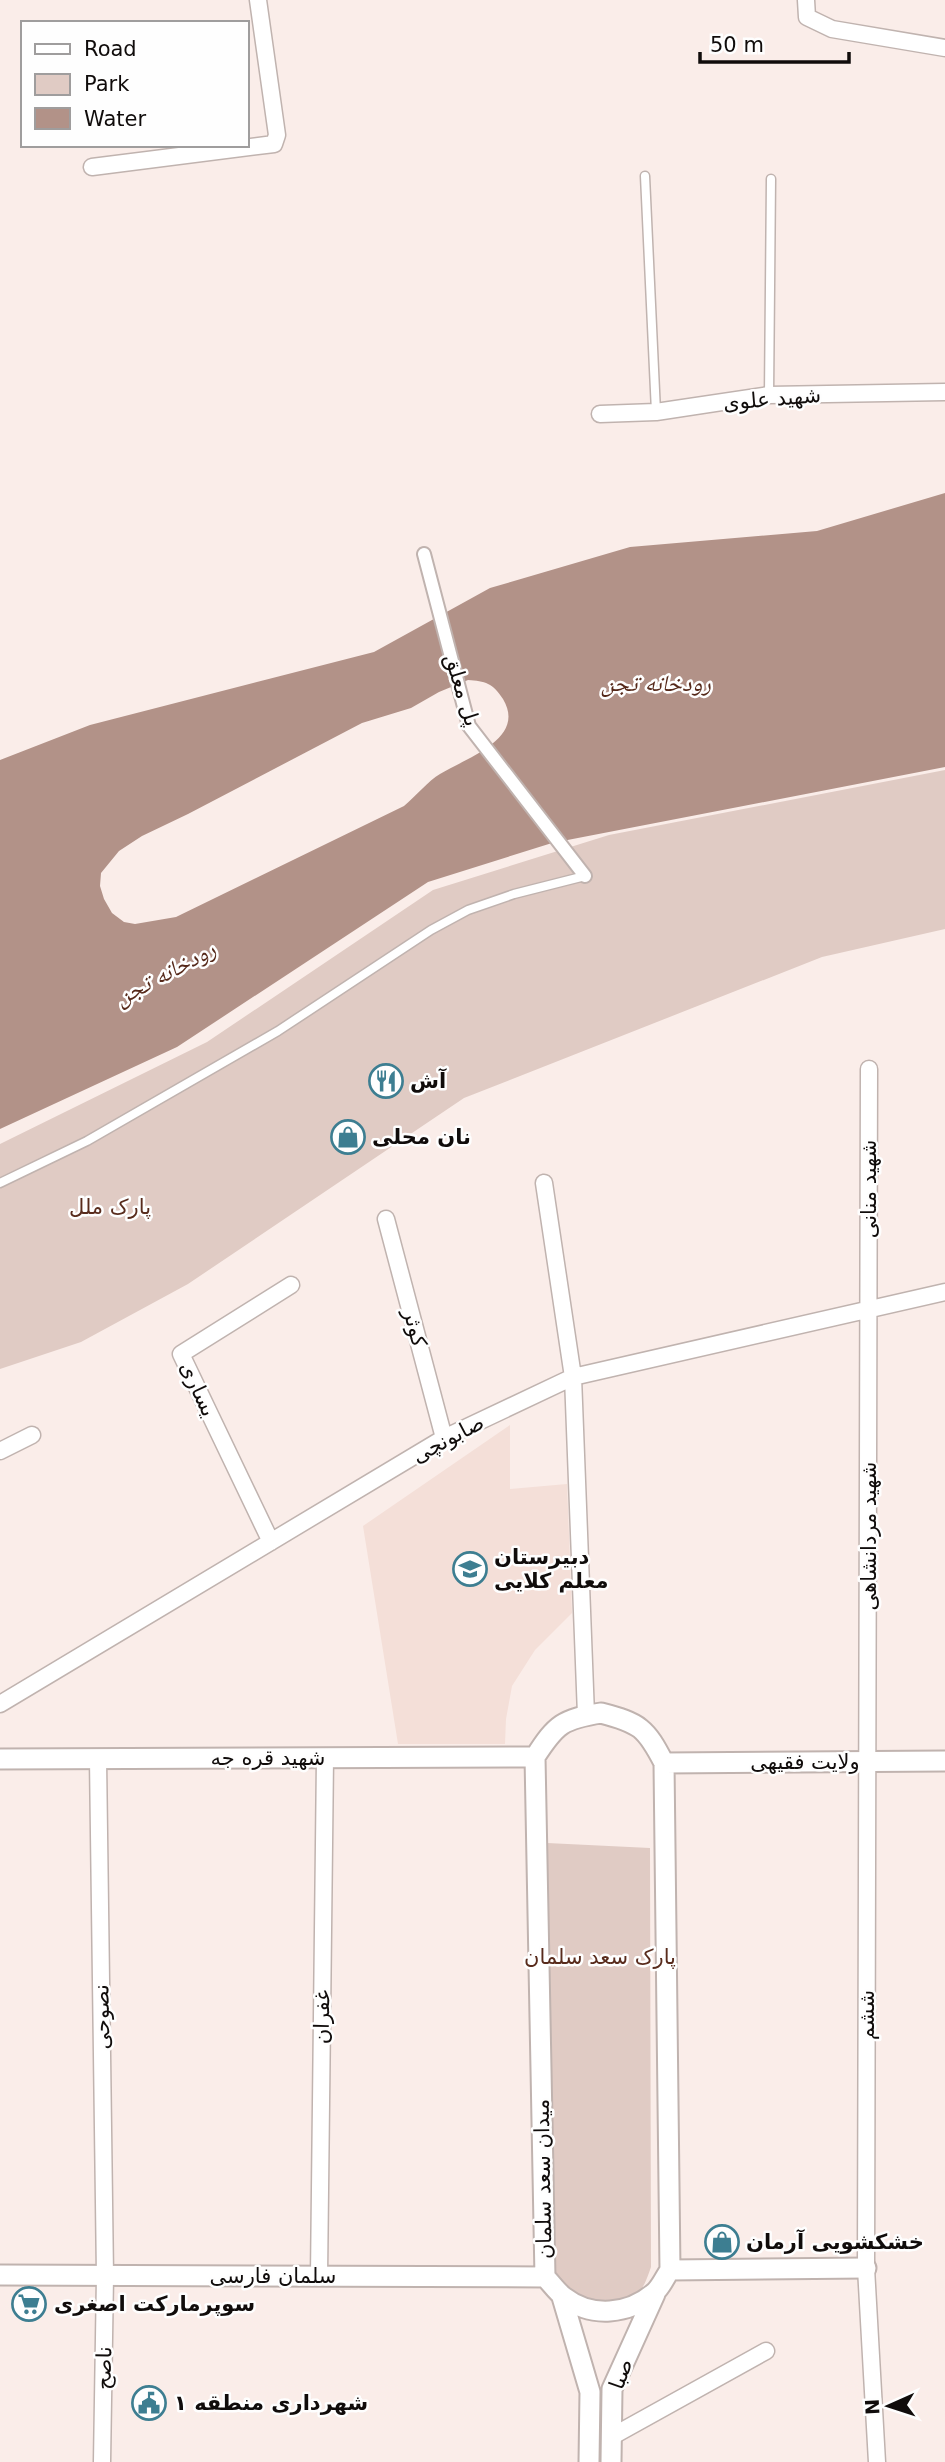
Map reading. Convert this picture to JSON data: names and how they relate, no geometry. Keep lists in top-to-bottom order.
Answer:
{
  "streets": {
    "street": [
      "شهید علوی",
      "پل معلق",
      "شهید منانی",
      "کوثر",
      "یساری",
      "صابونچی",
      "شهید مردانشاهی",
      "شهید قره جه",
      "ولایت فقیهی",
      "ششم",
      "نصوحی",
      "غفران",
      "میدان سعد سلمان",
      "سلمان فارسی",
      "ناصح",
      "صبا"
    ]
  },
  "crossings": [
    ["شهید منانی", "صابونچی"],
    ["شهید منانی", "شهید مردانشاهی"],
    ["کوثر", "صابونچی"],
    ["یساری", "صابونچی"],
    ["صابونچی", "شهید مردانشاهی"],
    ["شهید مردانشاهی", "ولایت فقیهی"],
    ["شهید مردانشاهی", "ششم"],
    ["شهید قره جه", "نصوحی"],
    ["شهید قره جه", "غفران"],
    ["شهید قره جه", "میدان سعد سلمان"],
    ["ولایت فقیهی", "ششم"],
    ["نصوحی", "سلمان فارسی"],
    ["نصوحی", "ناصح"],
    ["غفران", "سلمان فارسی"],
    ["میدان سعد سلمان", "سلمان فارسی"],
    ["میدان سعد سلمان", "صبا"],
    ["سلمان فارسی", "ناصح"]
  ],
  "water": ["رودخانه تجن"],
  "parks": ["پارک ملل", "پارک سعد سلمان"],
  "places": {
    "restaurant": ["آش"],
    "shop": ["نان محلی", "خشکشویی آرمان"],
    "school or university": ["دبیرستان معلم کلایی"],
    "supermarket": ["سوپرمارکت اصغری"],
    "public building": ["شهرداری منطقه ۱"]
  },
  "legend": ["Road", "Park", "Water"],
  "scale_bar": "50 m",
  "north": "left"
}
